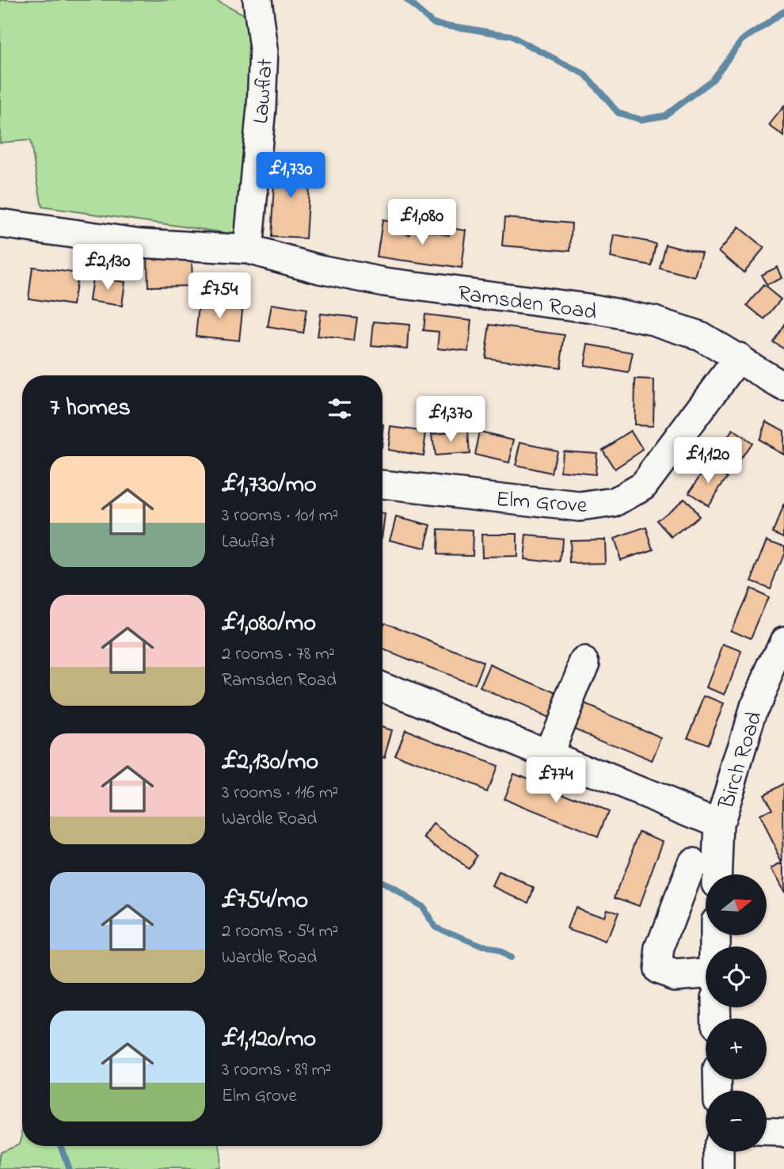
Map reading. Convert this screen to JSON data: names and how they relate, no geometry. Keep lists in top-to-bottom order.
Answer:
{
  "streets": {
    "street": [
      "Lawflat",
      "Ramsden Road",
      "Elm Grove",
      "Birch Road"
    ]
  },
  "crossings": [
    ["Lawflat", "Ramsden Road"],
    ["Ramsden Road", "Elm Grove"]
  ],
  "north": "right",
  "page": {
    "price": [
      "£1,730",
      "£1,080",
      "£2,130",
      "£754",
      "£1,370",
      "£1,120",
      "£774"
    ],
    "heading": "7 homes",
    "list": [
      {
        "name": "£1,730/mo",
        "note": "3 rooms · 101 m² · Lawflat"
      },
      {
        "name": "£1,080/mo",
        "note": "2 rooms · 78 m² · Ramsden Road"
      },
      {
        "name": "£2,130/mo",
        "note": "3 rooms · 116 m² · Wardle Road"
      },
      {
        "name": "£754/mo",
        "note": "2 rooms · 54 m² · Wardle Road"
      },
      {
        "name": "£1,120/mo",
        "note": "3 rooms · 89 m² · Elm Grove"
      }
    ],
    "map_buttons": ["+", "−"]
  }
}
